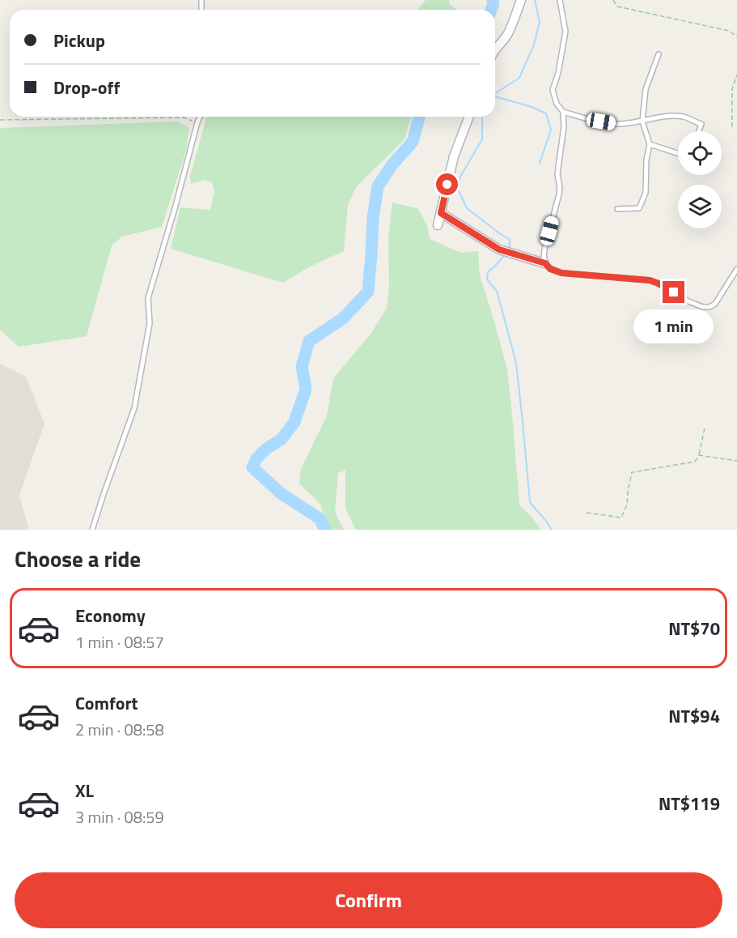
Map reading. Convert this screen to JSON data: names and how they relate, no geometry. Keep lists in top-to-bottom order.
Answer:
{
  "page": {
    "banner": ["Pickup", "Drop-off"],
    "bubble": "1 min",
    "heading": "Choose a ride",
    "list": [
      {
        "name": "Economy",
        "note": "1 min · 08:57",
        "value": "NT$70"
      },
      {
        "name": "Comfort",
        "note": "2 min · 08:58",
        "value": "NT$94"
      },
      {
        "name": "XL",
        "note": "3 min · 08:59",
        "value": "NT$119"
      }
    ],
    "buttons": "Confirm"
  }
}
